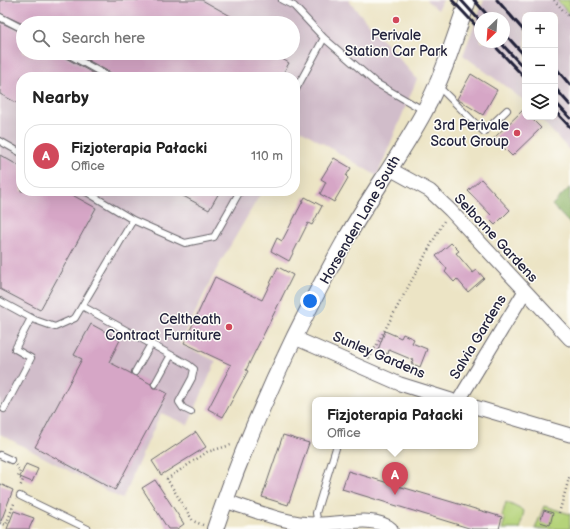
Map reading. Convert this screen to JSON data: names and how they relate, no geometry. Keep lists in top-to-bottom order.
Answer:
{
  "streets": {
    "street": [
      "Horsenden Lane South",
      "Selborne Gardens",
      "Salvia Gardens",
      "Sunley Gardens"
    ]
  },
  "crossings": [
    ["Horsenden Lane South", "Selborne Gardens"],
    ["Horsenden Lane South", "Sunley Gardens"],
    ["Selborne Gardens", "Salvia Gardens"]
  ],
  "places": ["Perivale Station Car Park", "3rd Perivale Scout Group", "Celtheath Contract Furniture"],
  "north": "bottom left",
  "page": {
    "map_buttons": ["+", "−"],
    "search": "Search here",
    "heading": "Nearby",
    "list": [
      {
        "mark": "A",
        "name": "Fizjoterapia Pałacki",
        "note": "Office",
        "value": "110 m"
      }
    ],
    "popup": ["Fizjoterapia Pałacki", "Office"],
    "pins": "A"
  }
}
